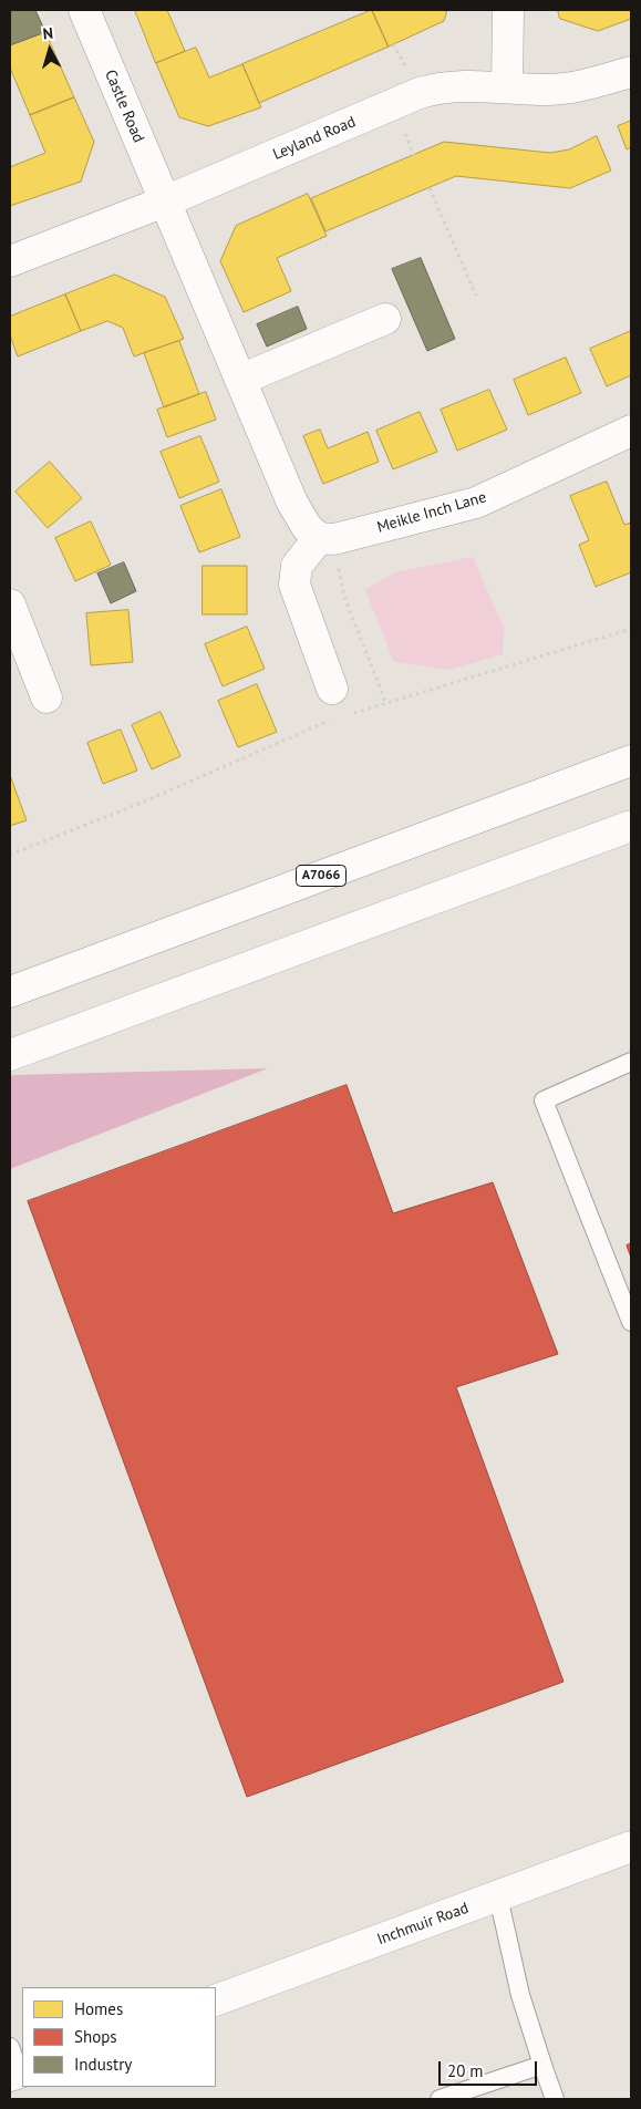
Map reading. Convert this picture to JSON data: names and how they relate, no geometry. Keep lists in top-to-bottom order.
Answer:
{
  "streets": {
    "street": [
      "Castle Road",
      "Leyland Road",
      "Meikle Inch Lane",
      "A7066",
      "Inchmuir Road"
    ]
  },
  "crossings": [
    ["Castle Road", "Leyland Road"]
  ],
  "legend": ["Homes", "Shops", "Industry"],
  "scale_bar": "20 m",
  "north": "top"
}
